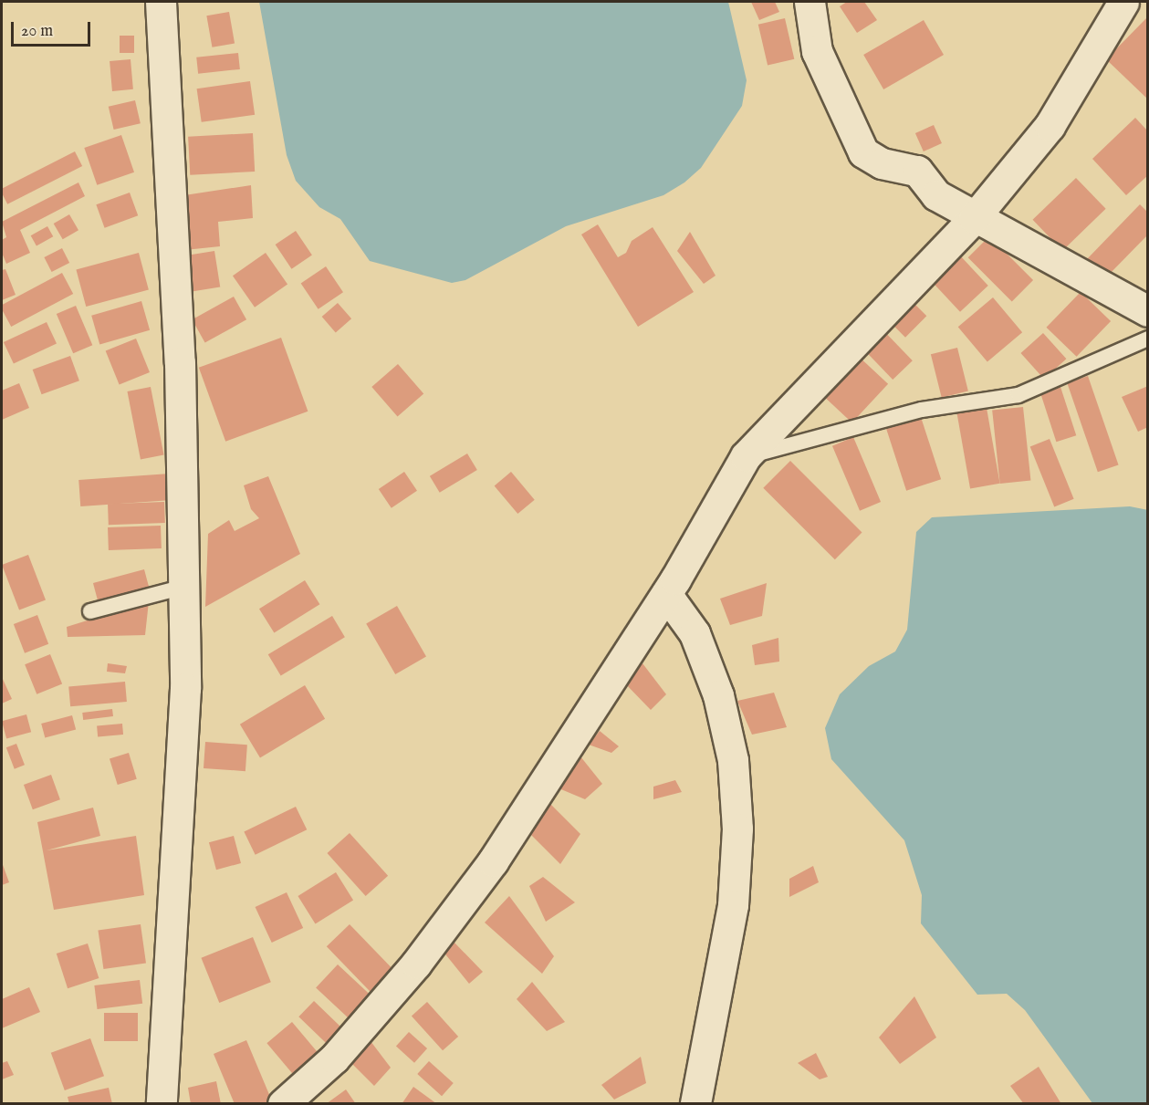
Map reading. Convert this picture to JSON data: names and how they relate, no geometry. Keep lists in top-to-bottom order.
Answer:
{
  "scale_bar": "20 m"
}
